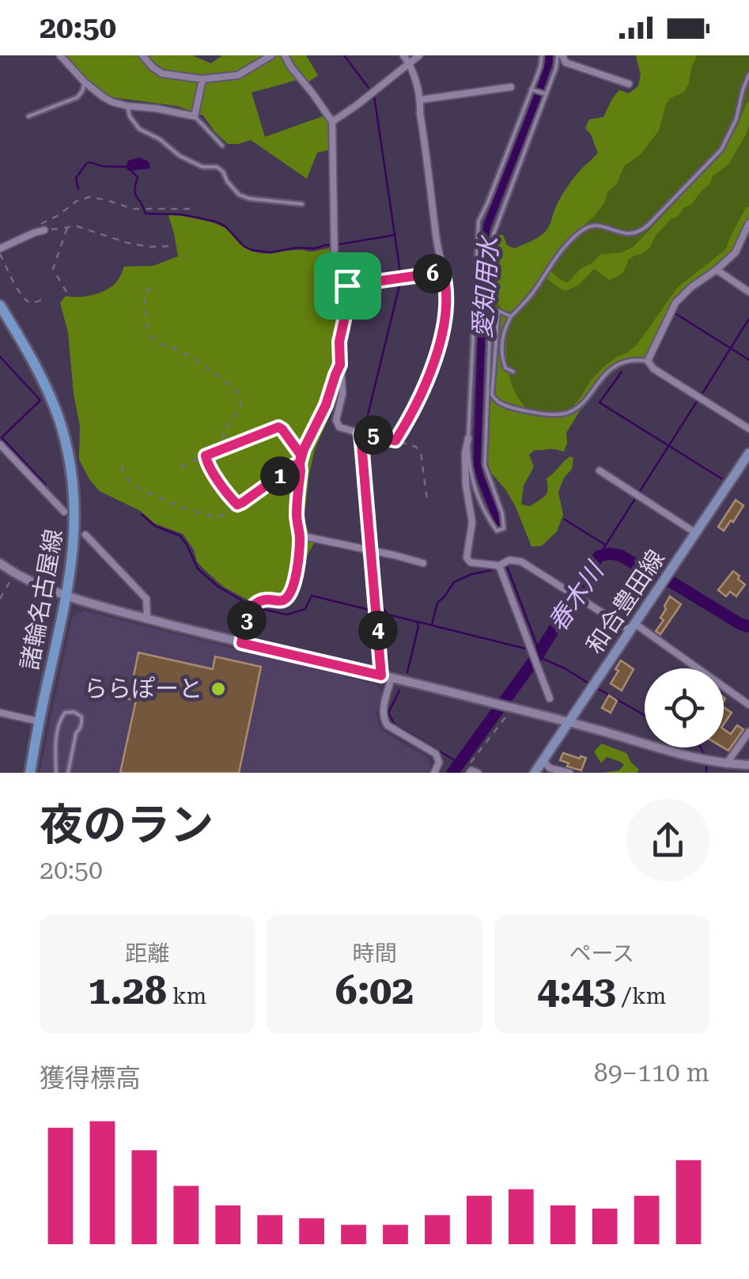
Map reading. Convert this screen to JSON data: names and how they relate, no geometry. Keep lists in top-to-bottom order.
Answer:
{
  "streets": {
    "main road": ["諸輪名古屋線", "和合豊田線"]
  },
  "water": ["愛知用水", "春木川"],
  "places": ["ららぽーと"],
  "page": {
    "status": "20:50",
    "pins": [
      "6",
      "5",
      "1",
      "3",
      "4"
    ],
    "heading": ["夜のラン", "20:50"],
    "stats": [
      ["距離", "1.28 km"],
      ["時間", "6:02"],
      ["ペース", "4:43 /km"]
    ],
    "chart": ["獲得標高", "89–110 m"]
  }
}
